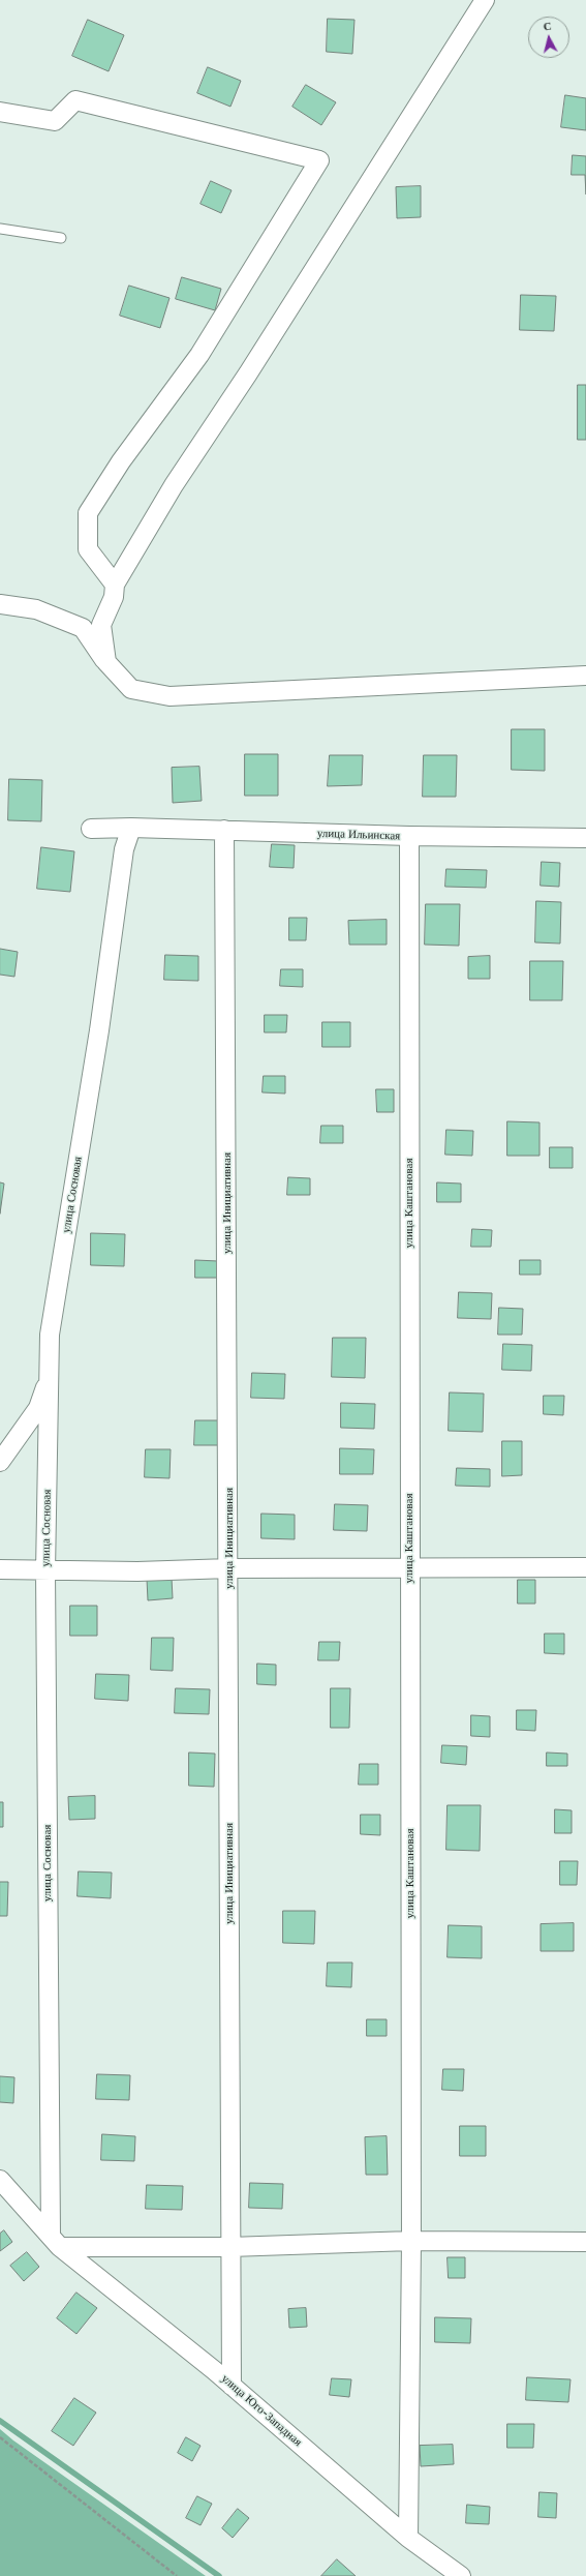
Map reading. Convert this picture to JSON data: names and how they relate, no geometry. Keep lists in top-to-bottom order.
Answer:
{
  "streets": {
    "street": [
      "улица Ильинская",
      "улица Сосновая",
      "улица Инициативная",
      "улица Каштановая",
      "улица Юго-Западная"
    ]
  },
  "crossings": [
    ["улица Ильинская", "улица Сосновая"],
    ["улица Ильинская", "улица Инициативная"],
    ["улица Ильинская", "улица Каштановая"],
    ["улица Сосновая", "улица Юго-Западная"],
    ["улица Инициативная", "улица Юго-Западная"],
    ["улица Каштановая", "улица Юго-Западная"]
  ],
  "north": "top"
}
